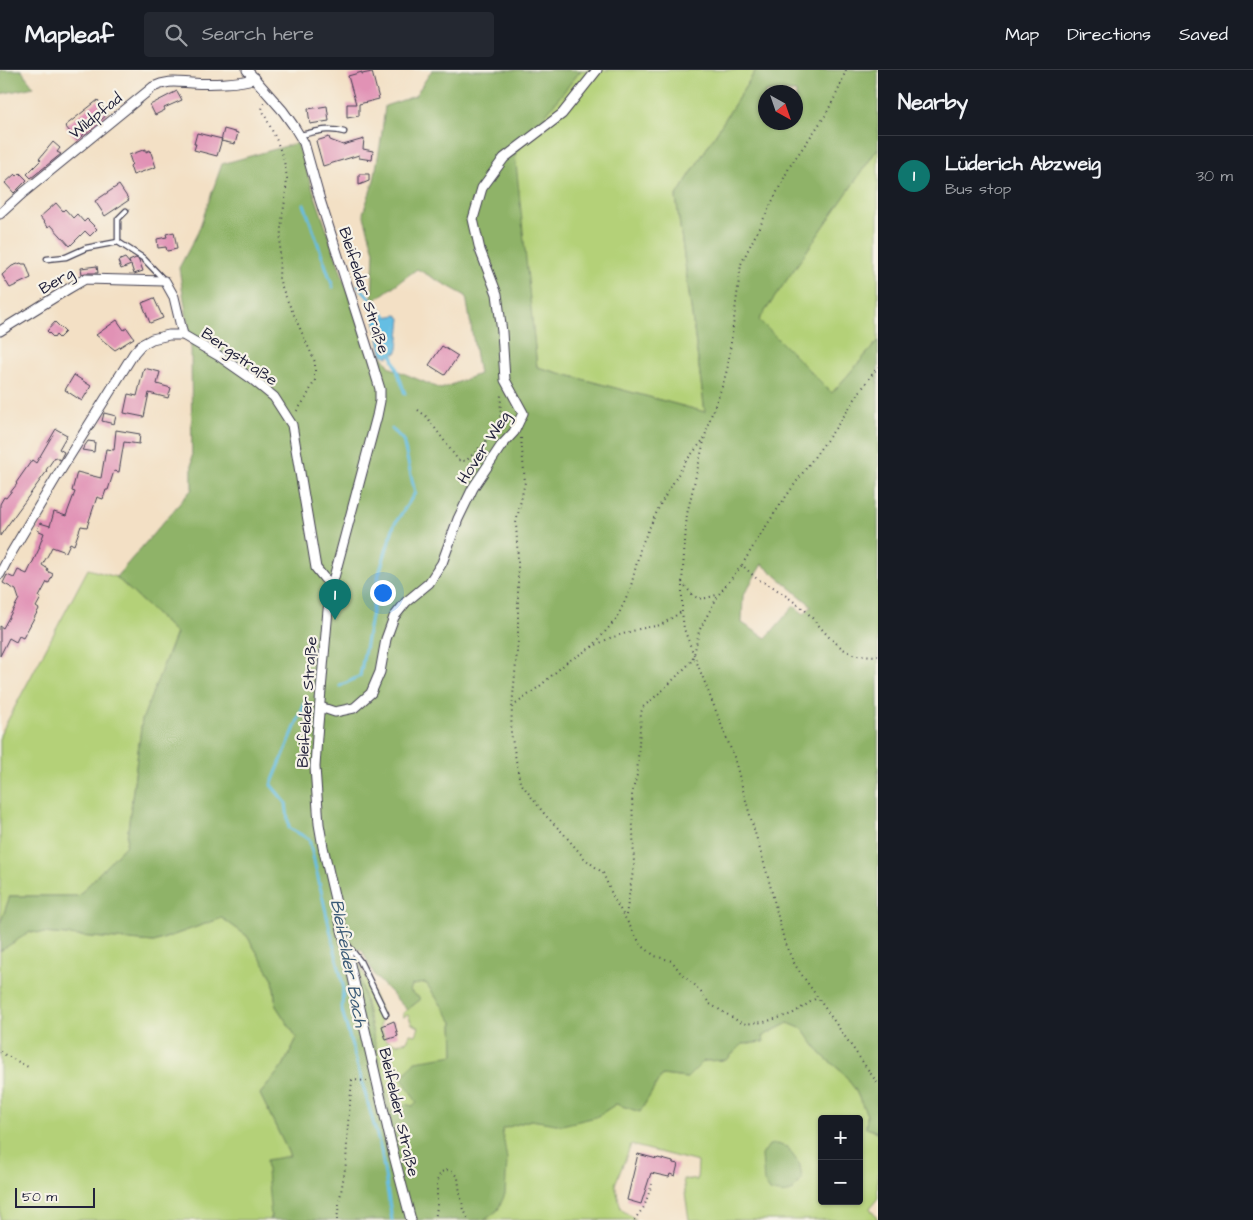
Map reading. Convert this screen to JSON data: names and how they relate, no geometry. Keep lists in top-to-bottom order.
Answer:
{
  "streets": {
    "street": [
      "Wildpfad",
      "Berg",
      "Bleifelder Straße",
      "Bergstraße",
      "Hover Weg"
    ]
  },
  "crossings": [
    ["Wildpfad", "Bleifelder Straße"],
    ["Bleifelder Straße", "Bergstraße"],
    ["Bleifelder Straße", "Hover Weg"]
  ],
  "water": ["Bleifelder Bach"],
  "scale_bar": "50 m",
  "north": "bottom right",
  "page": {
    "header": "Mapleaf",
    "search": "Search here",
    "nav": ["Map", "Directions", "Saved"],
    "heading": "Nearby",
    "list": [
      {
        "mark": "1",
        "name": "Lüderich Abzweig",
        "note": "Bus stop",
        "value": "30 m"
      }
    ],
    "pins": "1",
    "map_buttons": ["+", "−"],
    "scale": "50 m"
  }
}
